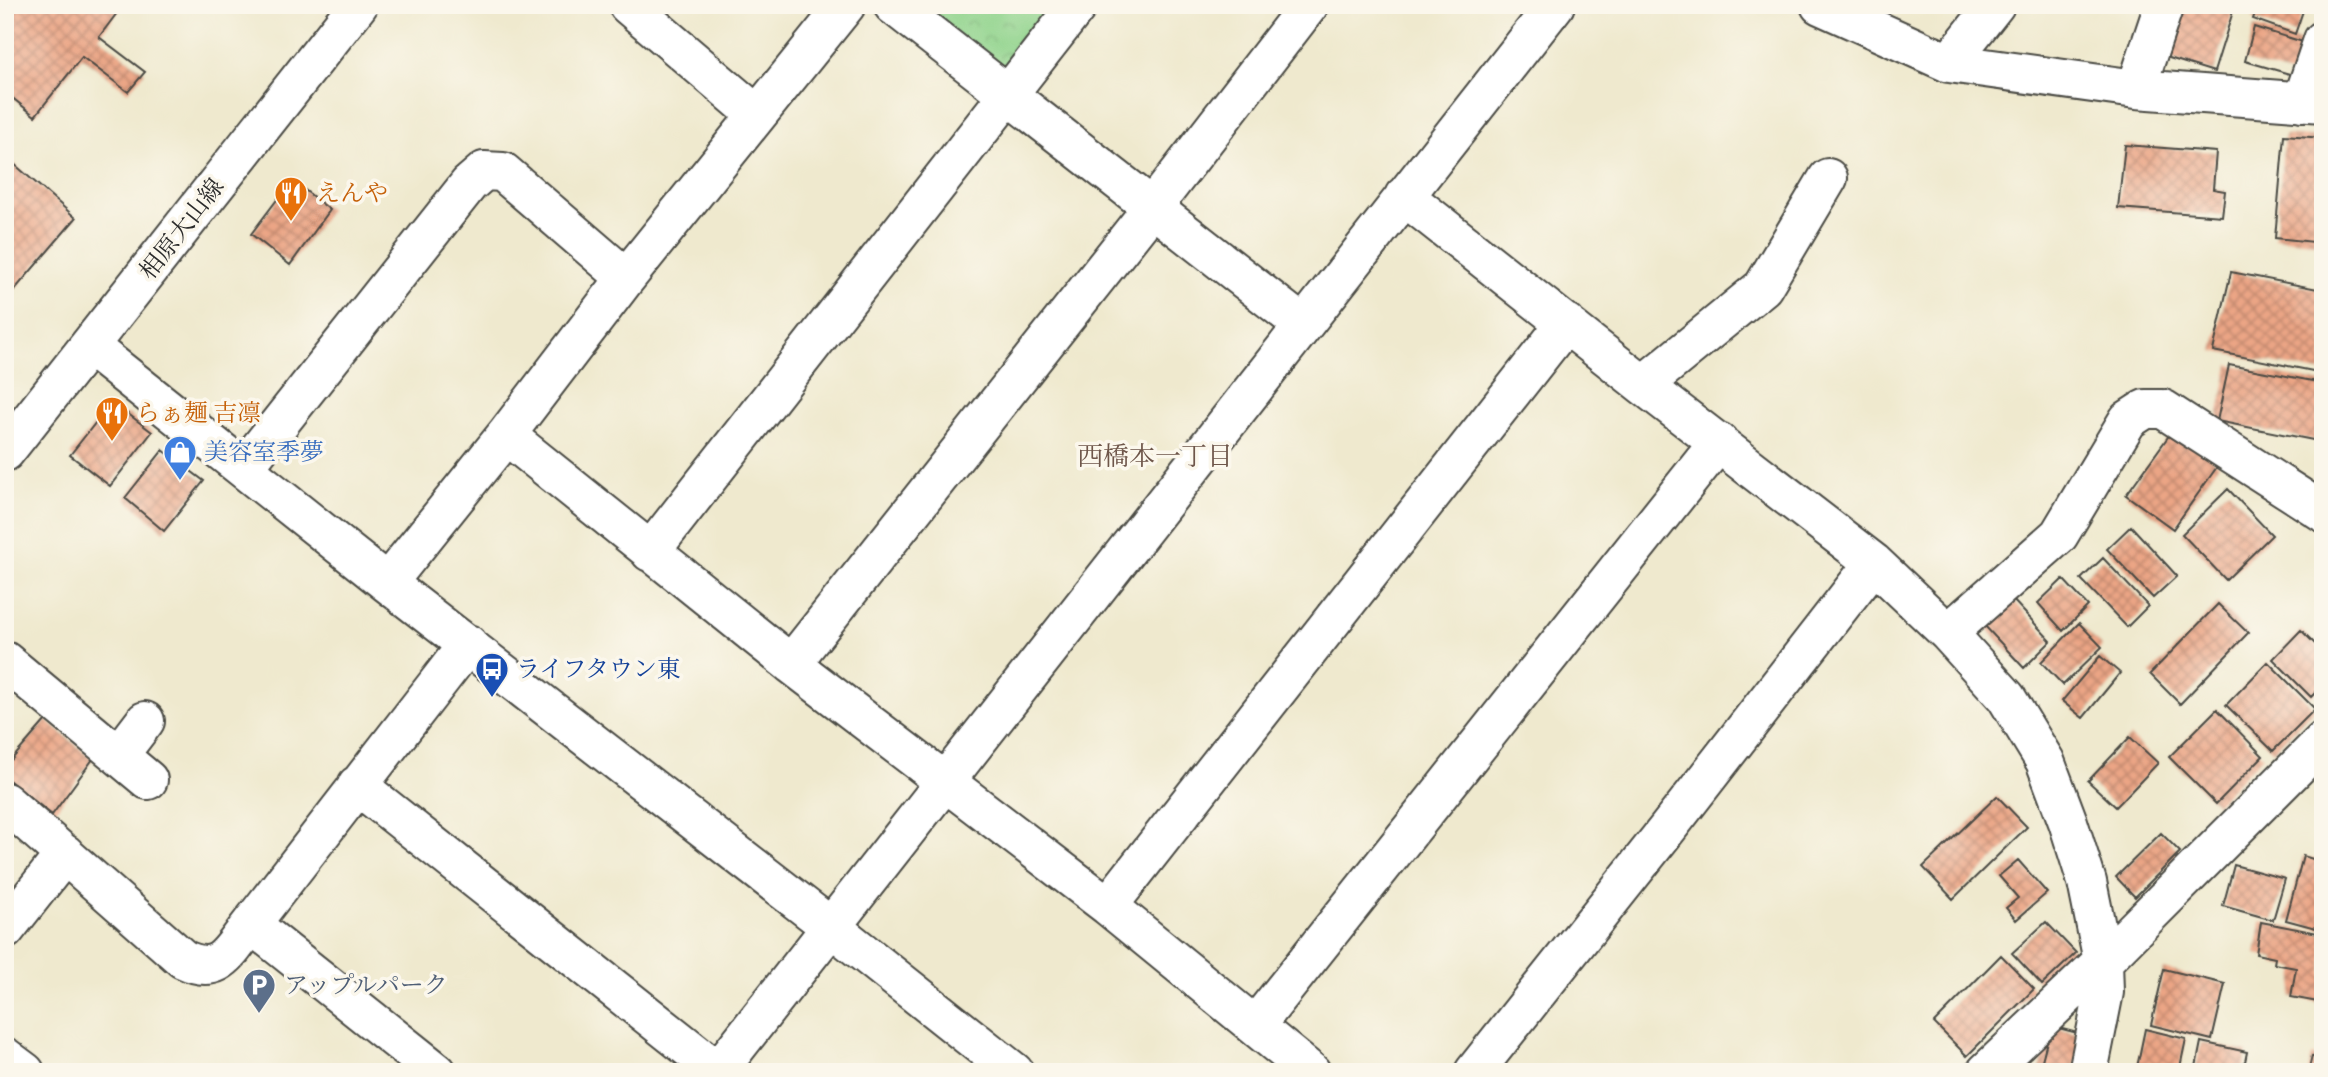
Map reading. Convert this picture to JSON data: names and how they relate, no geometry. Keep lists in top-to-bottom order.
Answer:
{
  "streets": {
    "street": ["相原大山線"]
  },
  "districts": ["西橋本一丁目"],
  "places": {
    "restaurant": ["えんや", "らぁ麺 吉凛"],
    "shop": ["美容室季夢"],
    "bus stop": ["ライフタウン東"],
    "parking": ["アップルパーク"]
  }
}
